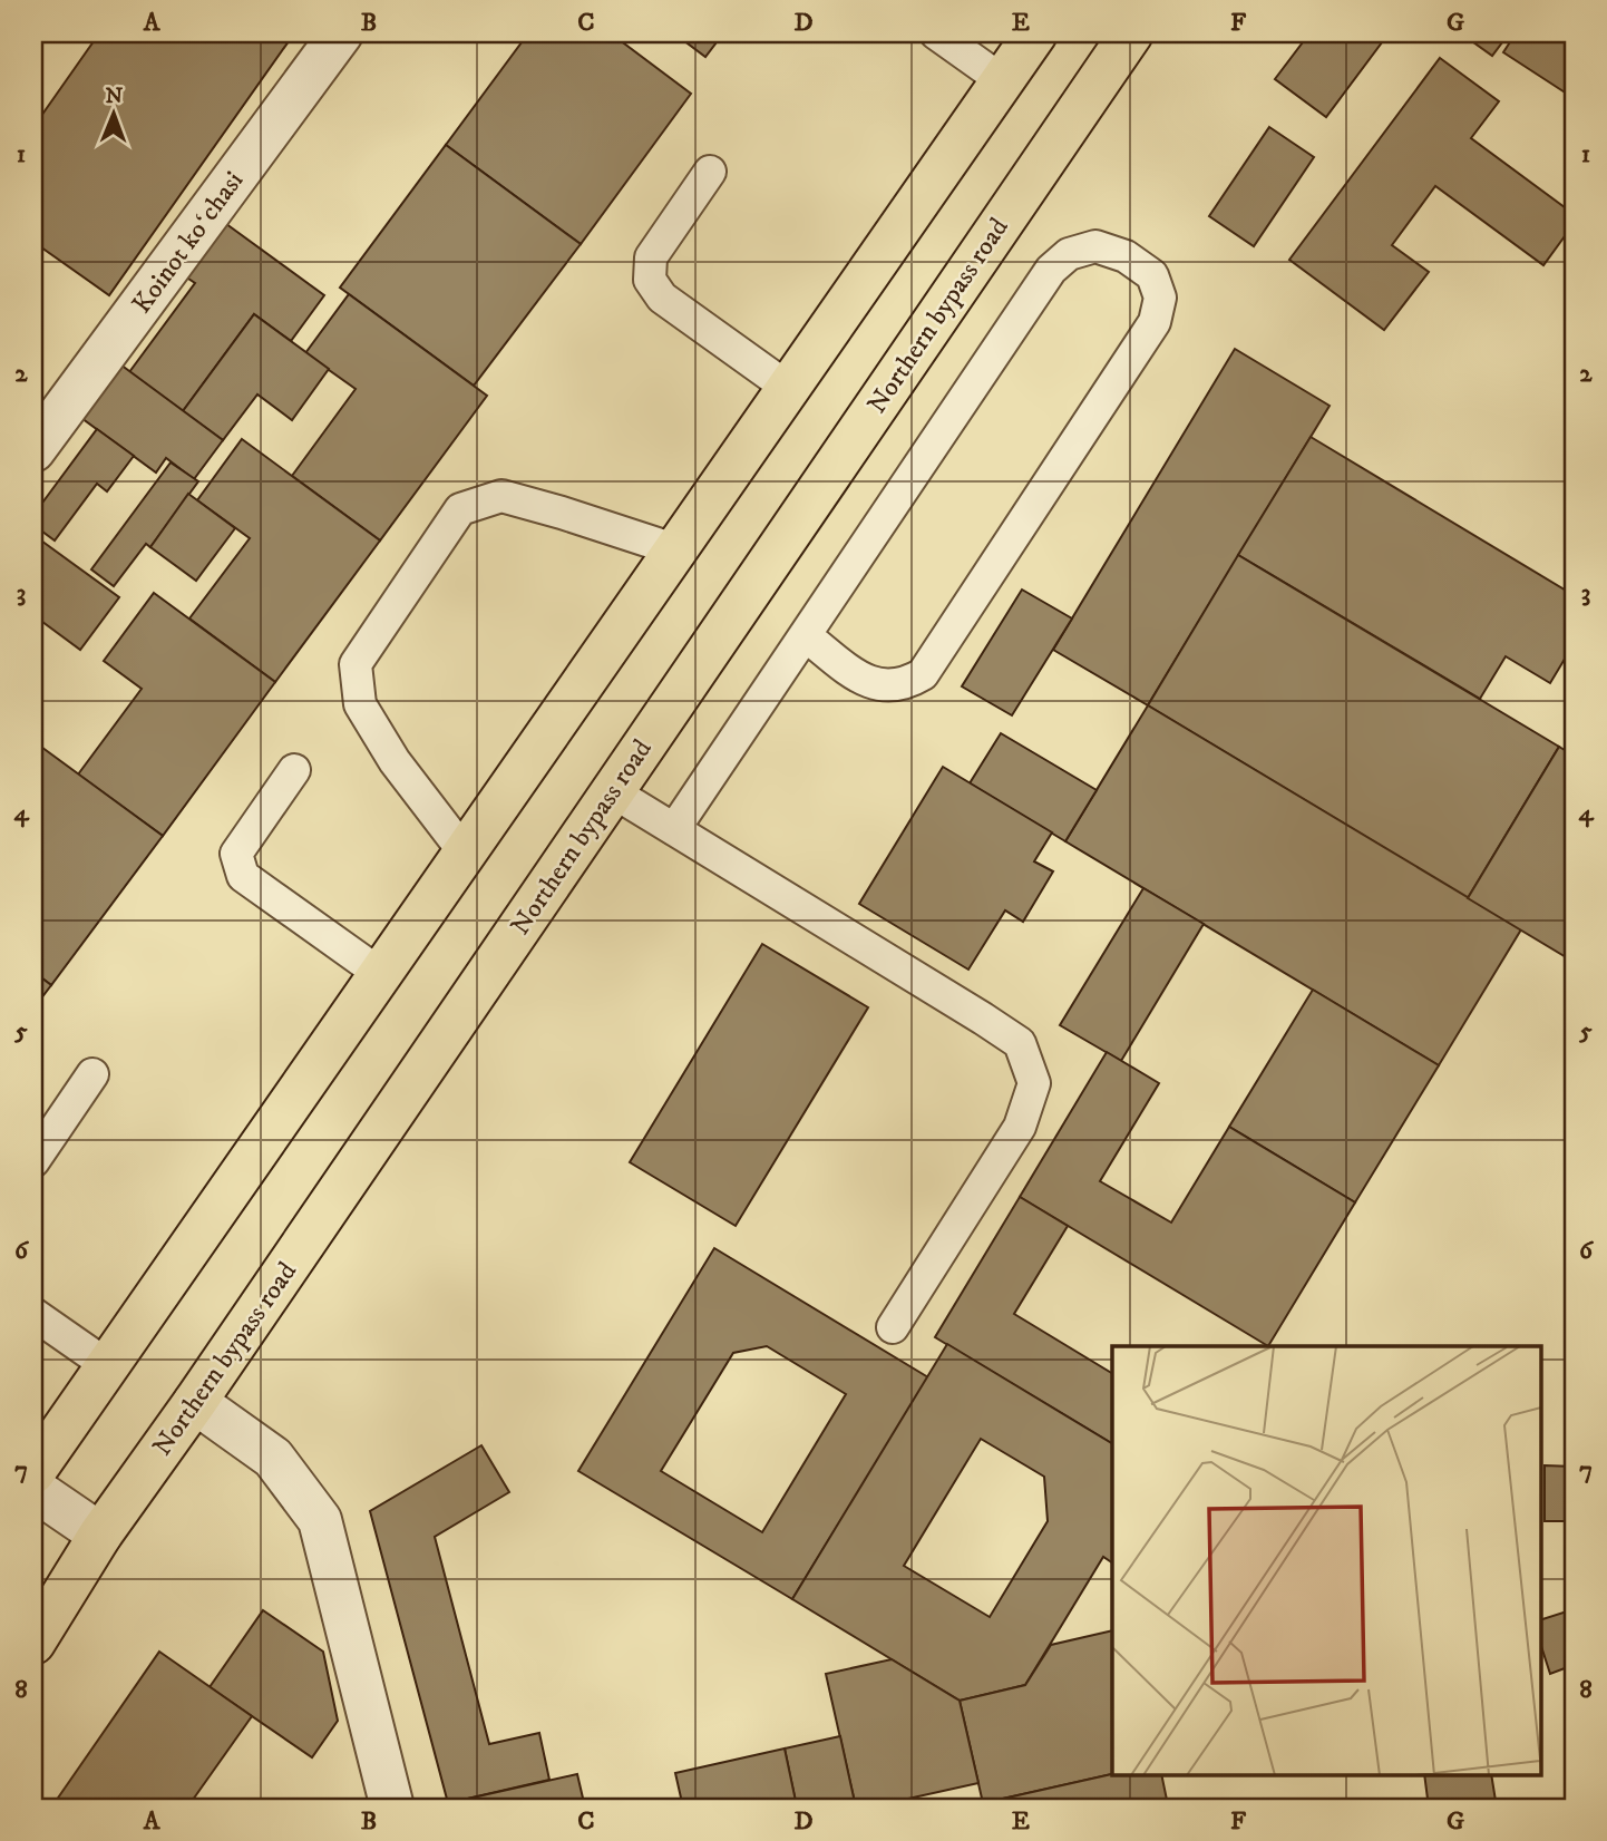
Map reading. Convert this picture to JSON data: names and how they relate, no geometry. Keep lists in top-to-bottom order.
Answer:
{
  "streets": {
    "main road": ["Northern bypass road"],
    "street": ["Koinot koʻchasi"]
  },
  "north": "top",
  "grid": {
    "columns": [
      "A",
      "B",
      "C",
      "D",
      "E",
      "F",
      "G"
    ],
    "rows": [
      "1",
      "2",
      "3",
      "4",
      "5",
      "6",
      "7",
      "8"
    ]
  }
}
